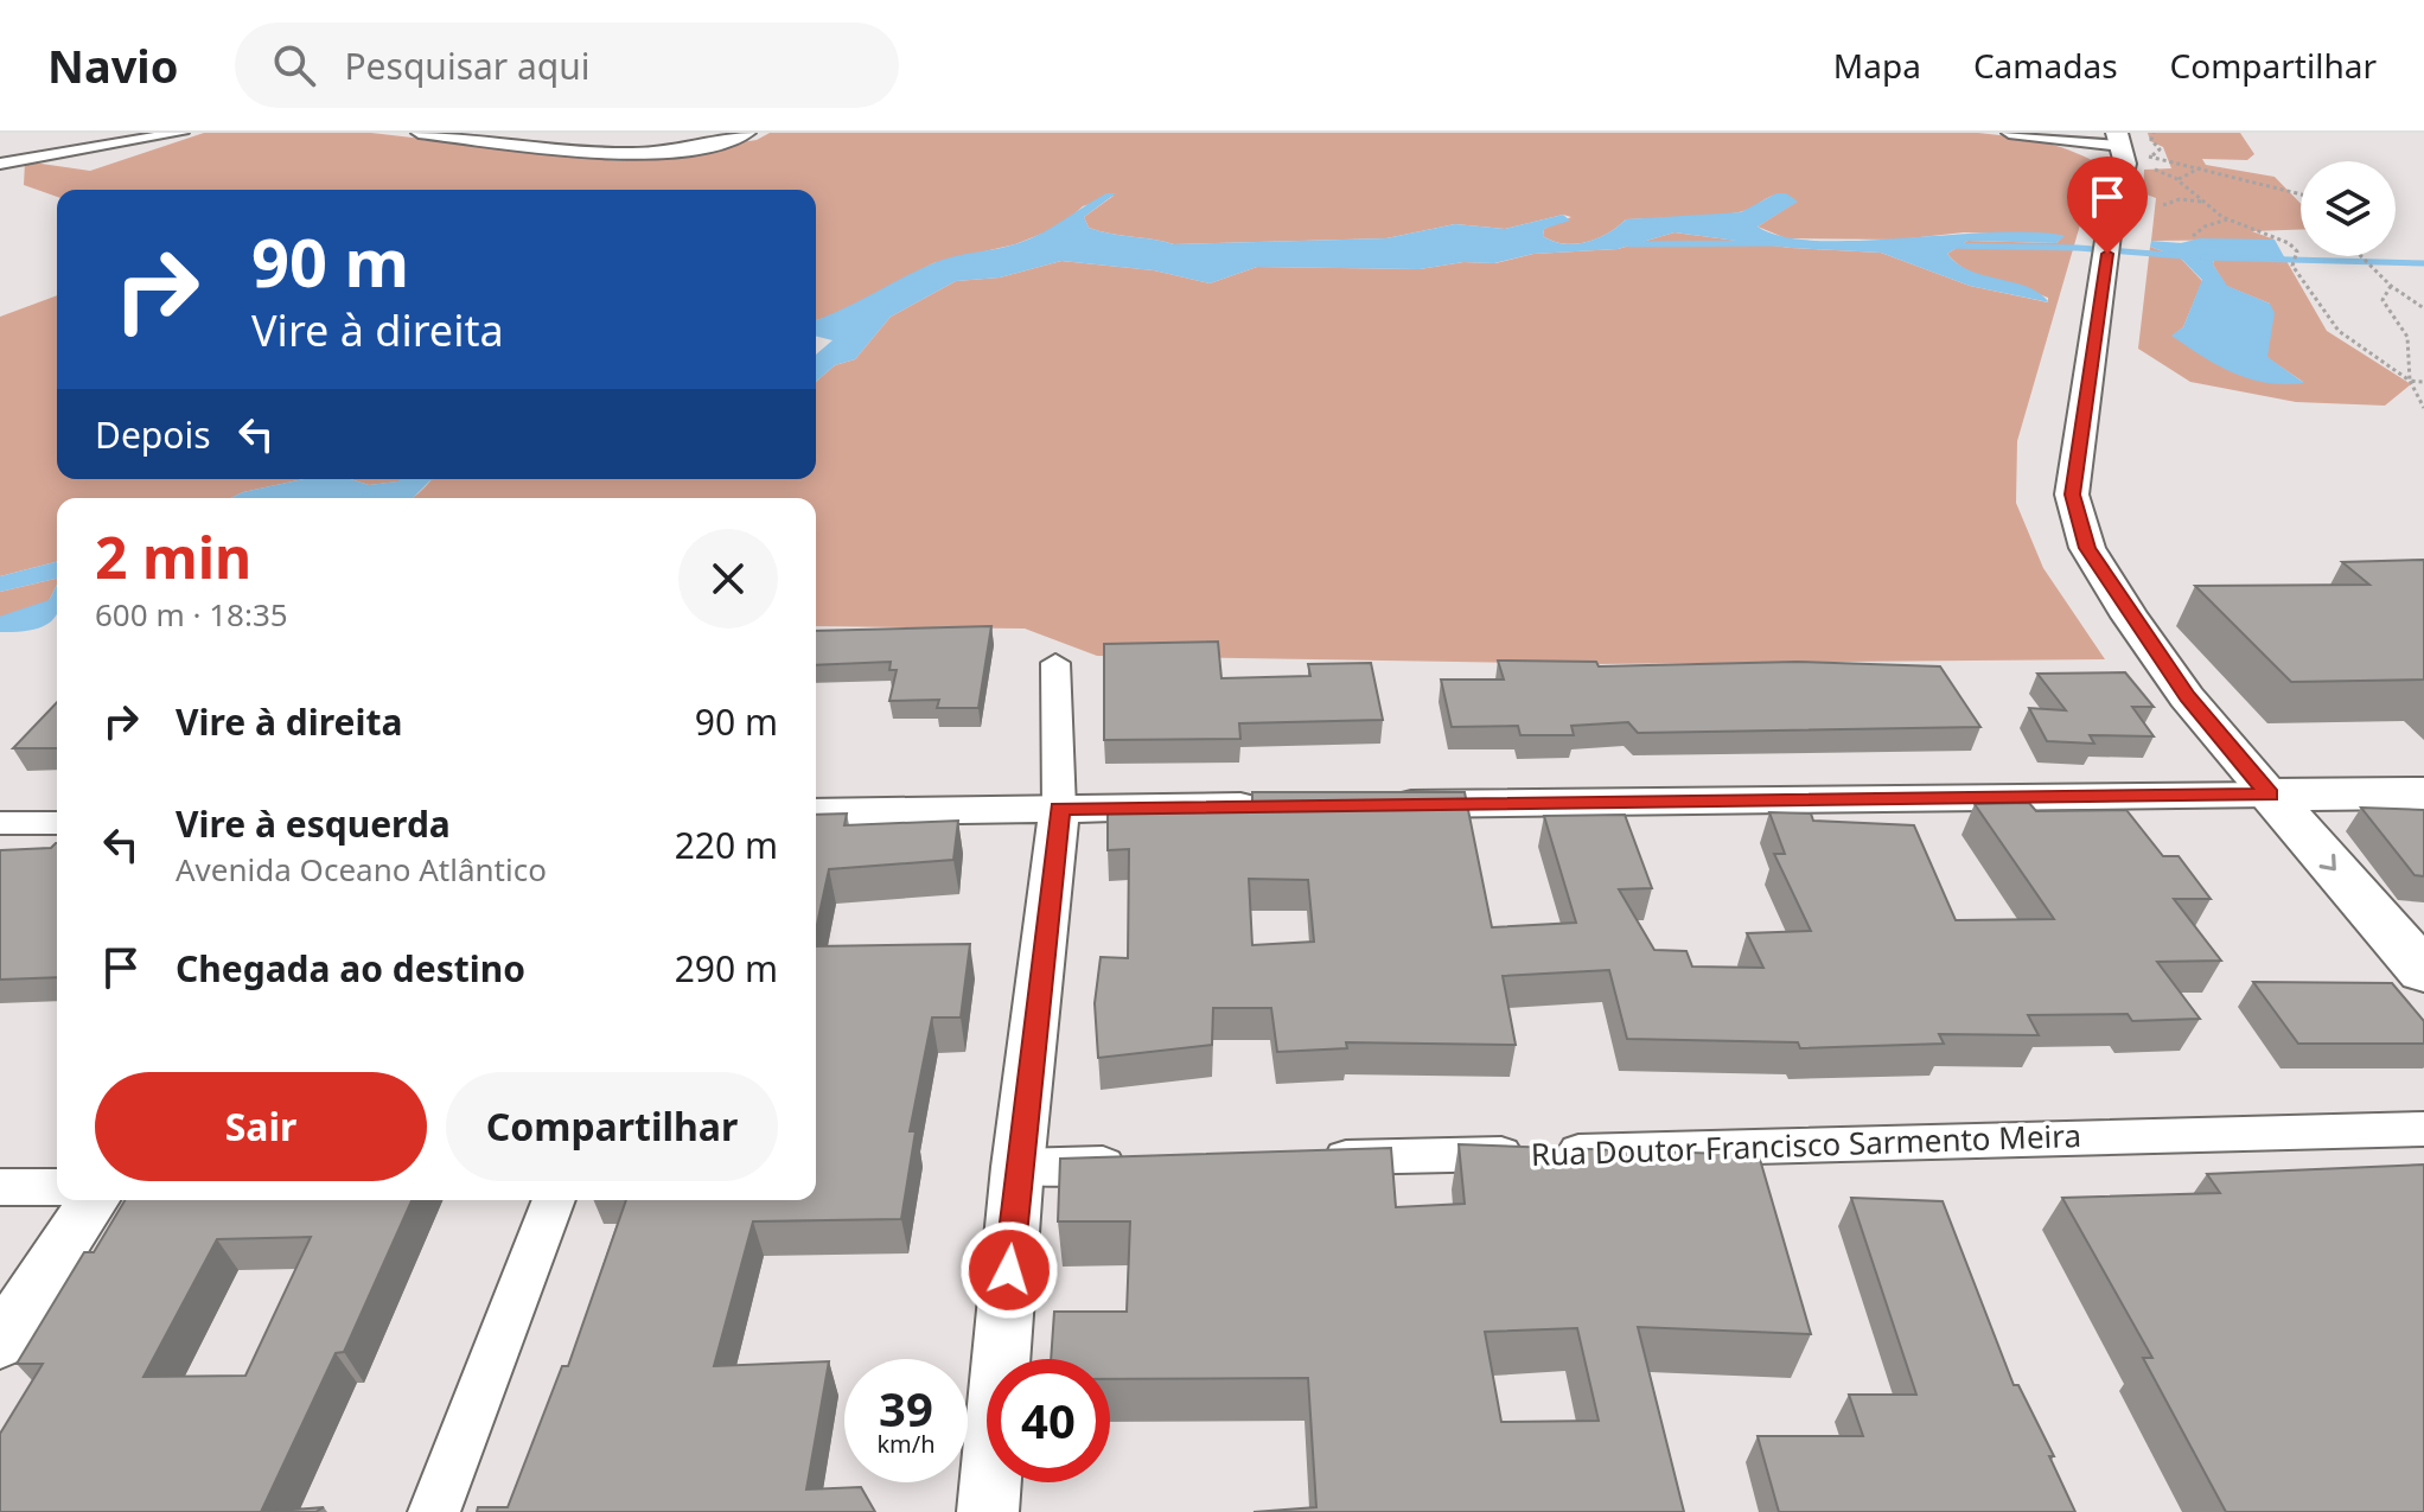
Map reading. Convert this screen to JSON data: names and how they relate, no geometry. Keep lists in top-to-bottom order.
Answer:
{
  "streets": {
    "street": ["Rua Doutor Francisco Sarmento Meira"]
  },
  "page": {
    "header": "Navio",
    "search": "Pesquisar aqui",
    "nav": ["Mapa", "Camadas", "Compartilhar"],
    "turn": ["90 m", "Vire à direita"],
    "then": "Depois",
    "heading": ["2 min", "600 m · 18:35"],
    "list": [
      {
        "name": "Vire à direita",
        "value": "90 m"
      },
      {
        "name": "Vire à esquerda",
        "note": "Avenida Oceano Atlântico",
        "value": "220 m"
      },
      {
        "name": "Chegada ao destino",
        "value": "290 m"
      }
    ],
    "buttons": ["Sair", "Compartilhar"],
    "speed": "39 km/h",
    "limit": "40"
  }
}
